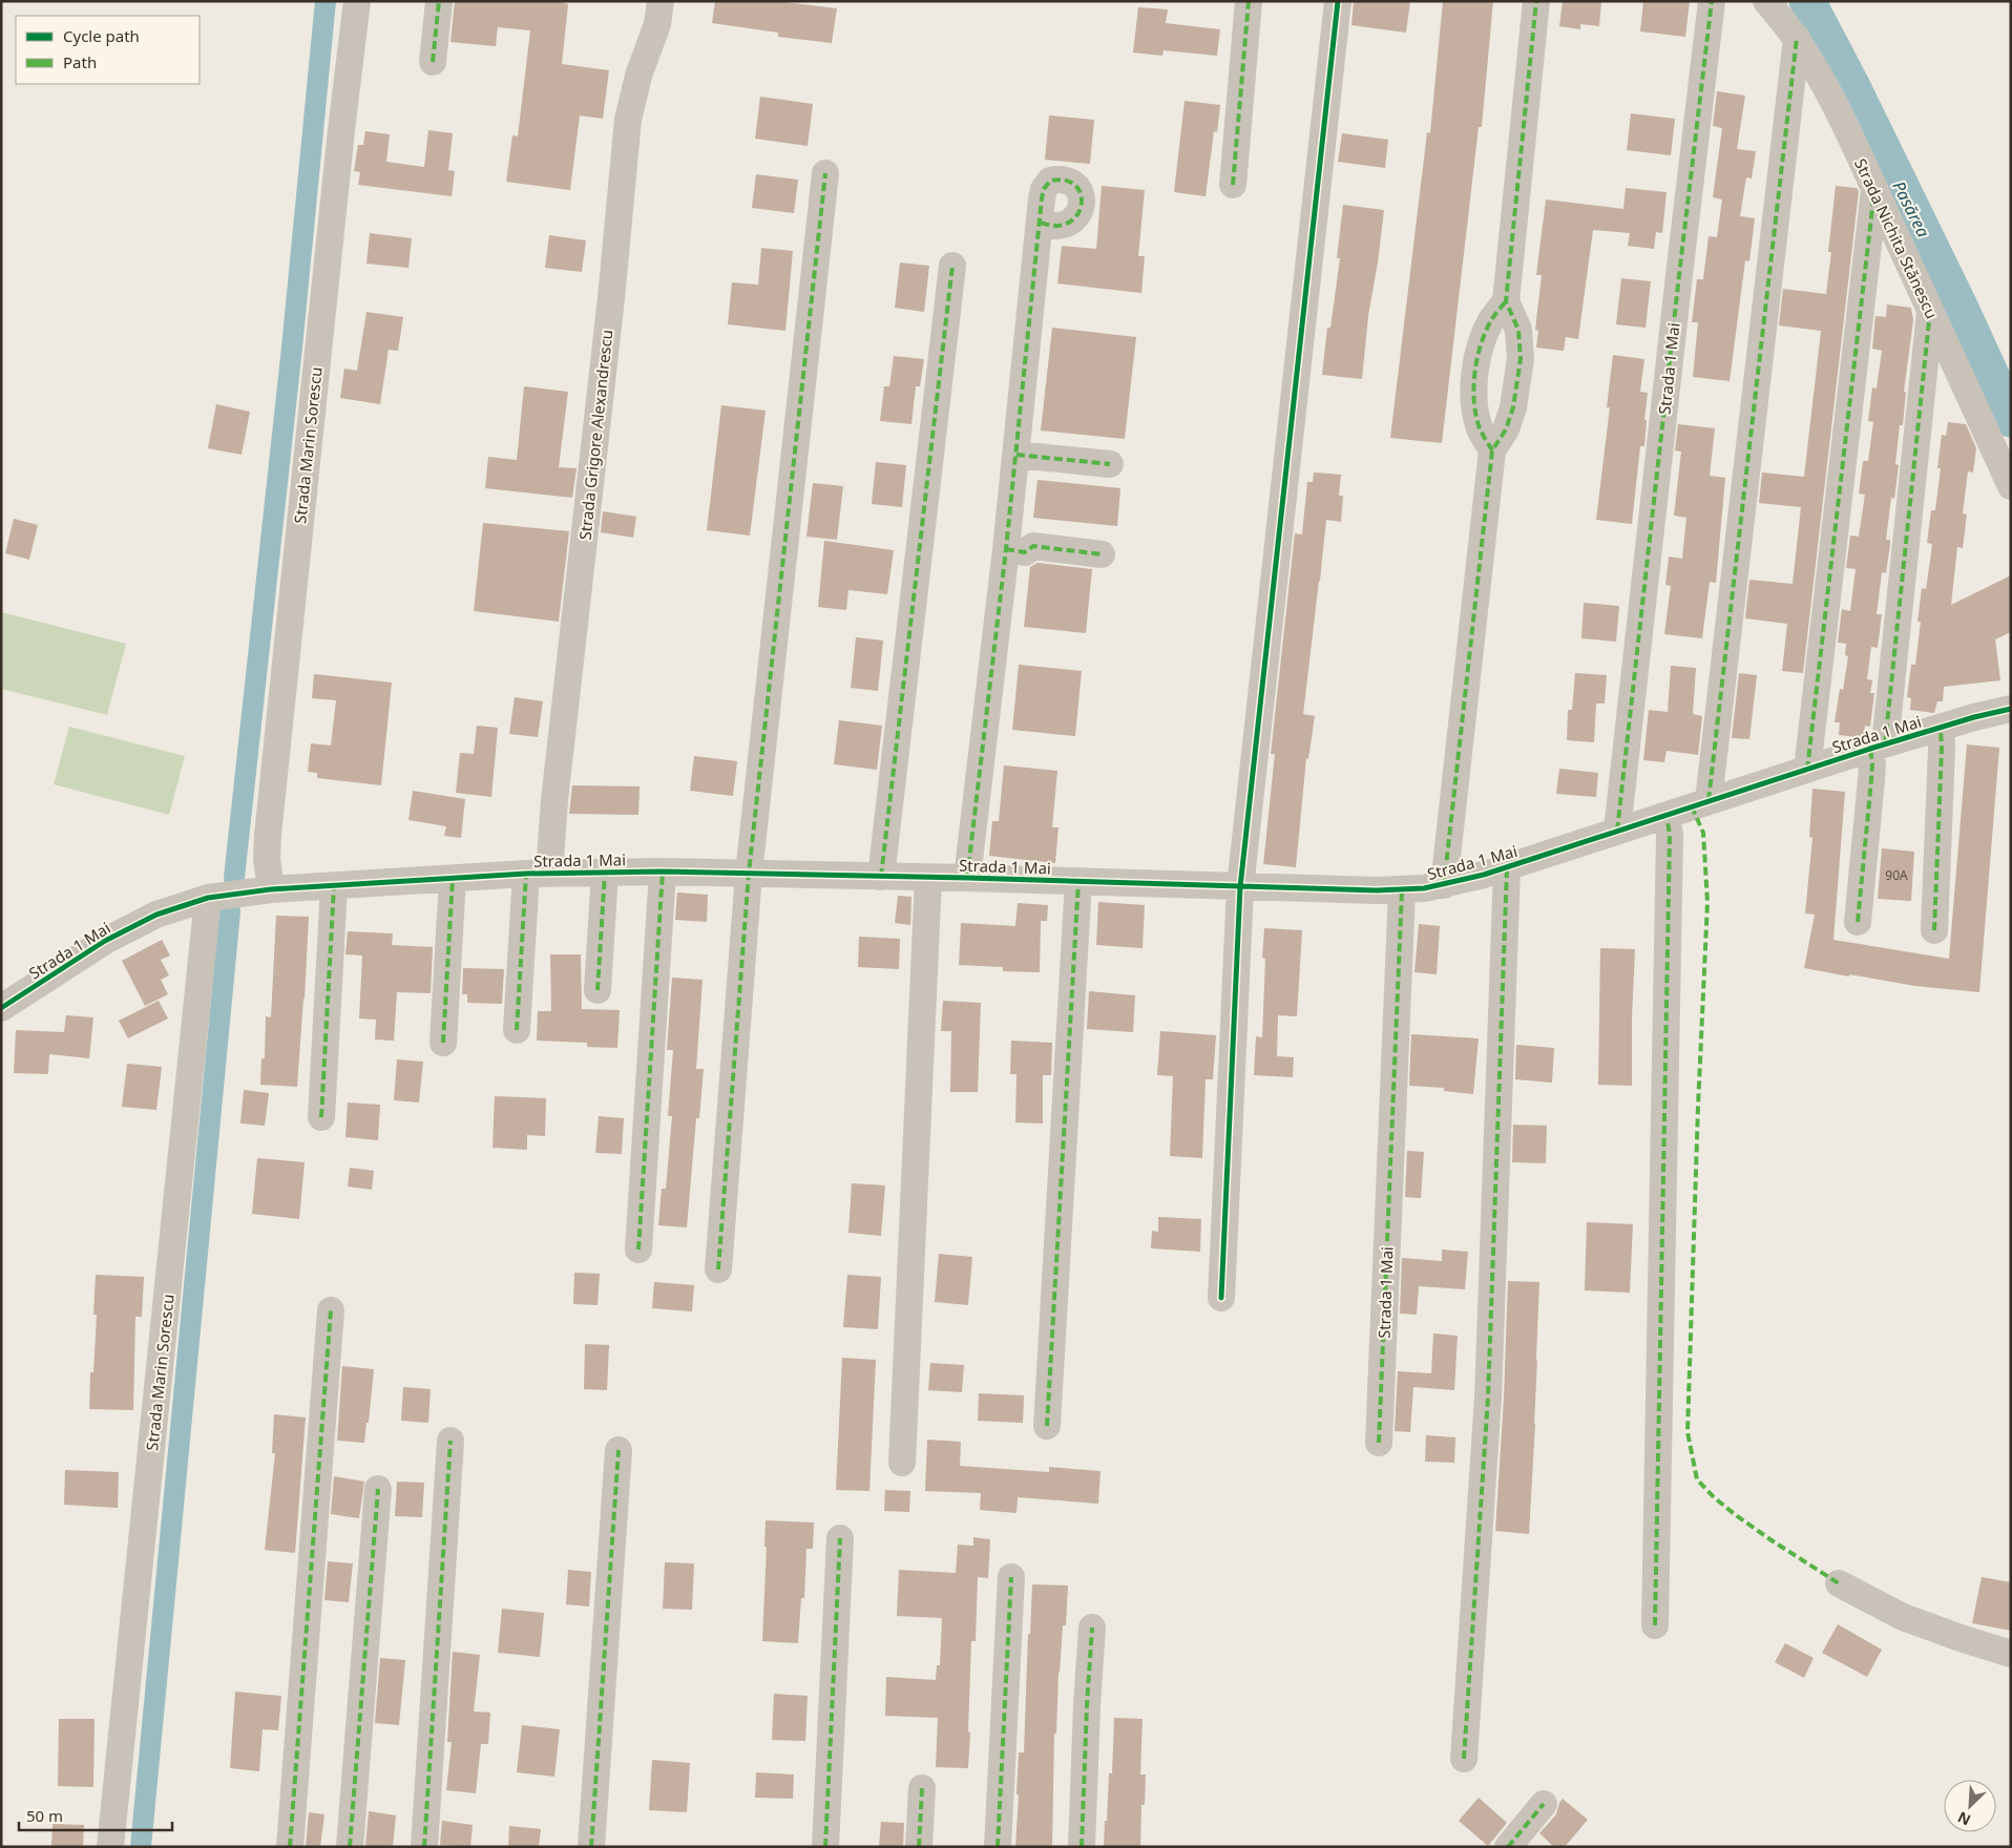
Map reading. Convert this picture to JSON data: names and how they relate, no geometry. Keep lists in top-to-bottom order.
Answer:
{
  "streets": {
    "street": [
      "Strada Nichita Stănescu",
      "Strada 1 Mai",
      "Strada Grigore Alexandrescu",
      "Strada Marin Sorescu"
    ]
  },
  "crossings": [
    ["Strada 1 Mai", "Strada Grigore Alexandrescu"],
    ["Strada 1 Mai", "Strada Marin Sorescu"]
  ],
  "water": ["Pasărea"],
  "house_numbers": ["90A"],
  "legend": ["Cycle path", "Path"],
  "scale_bar": "50 m",
  "north": "bottom left"
}
